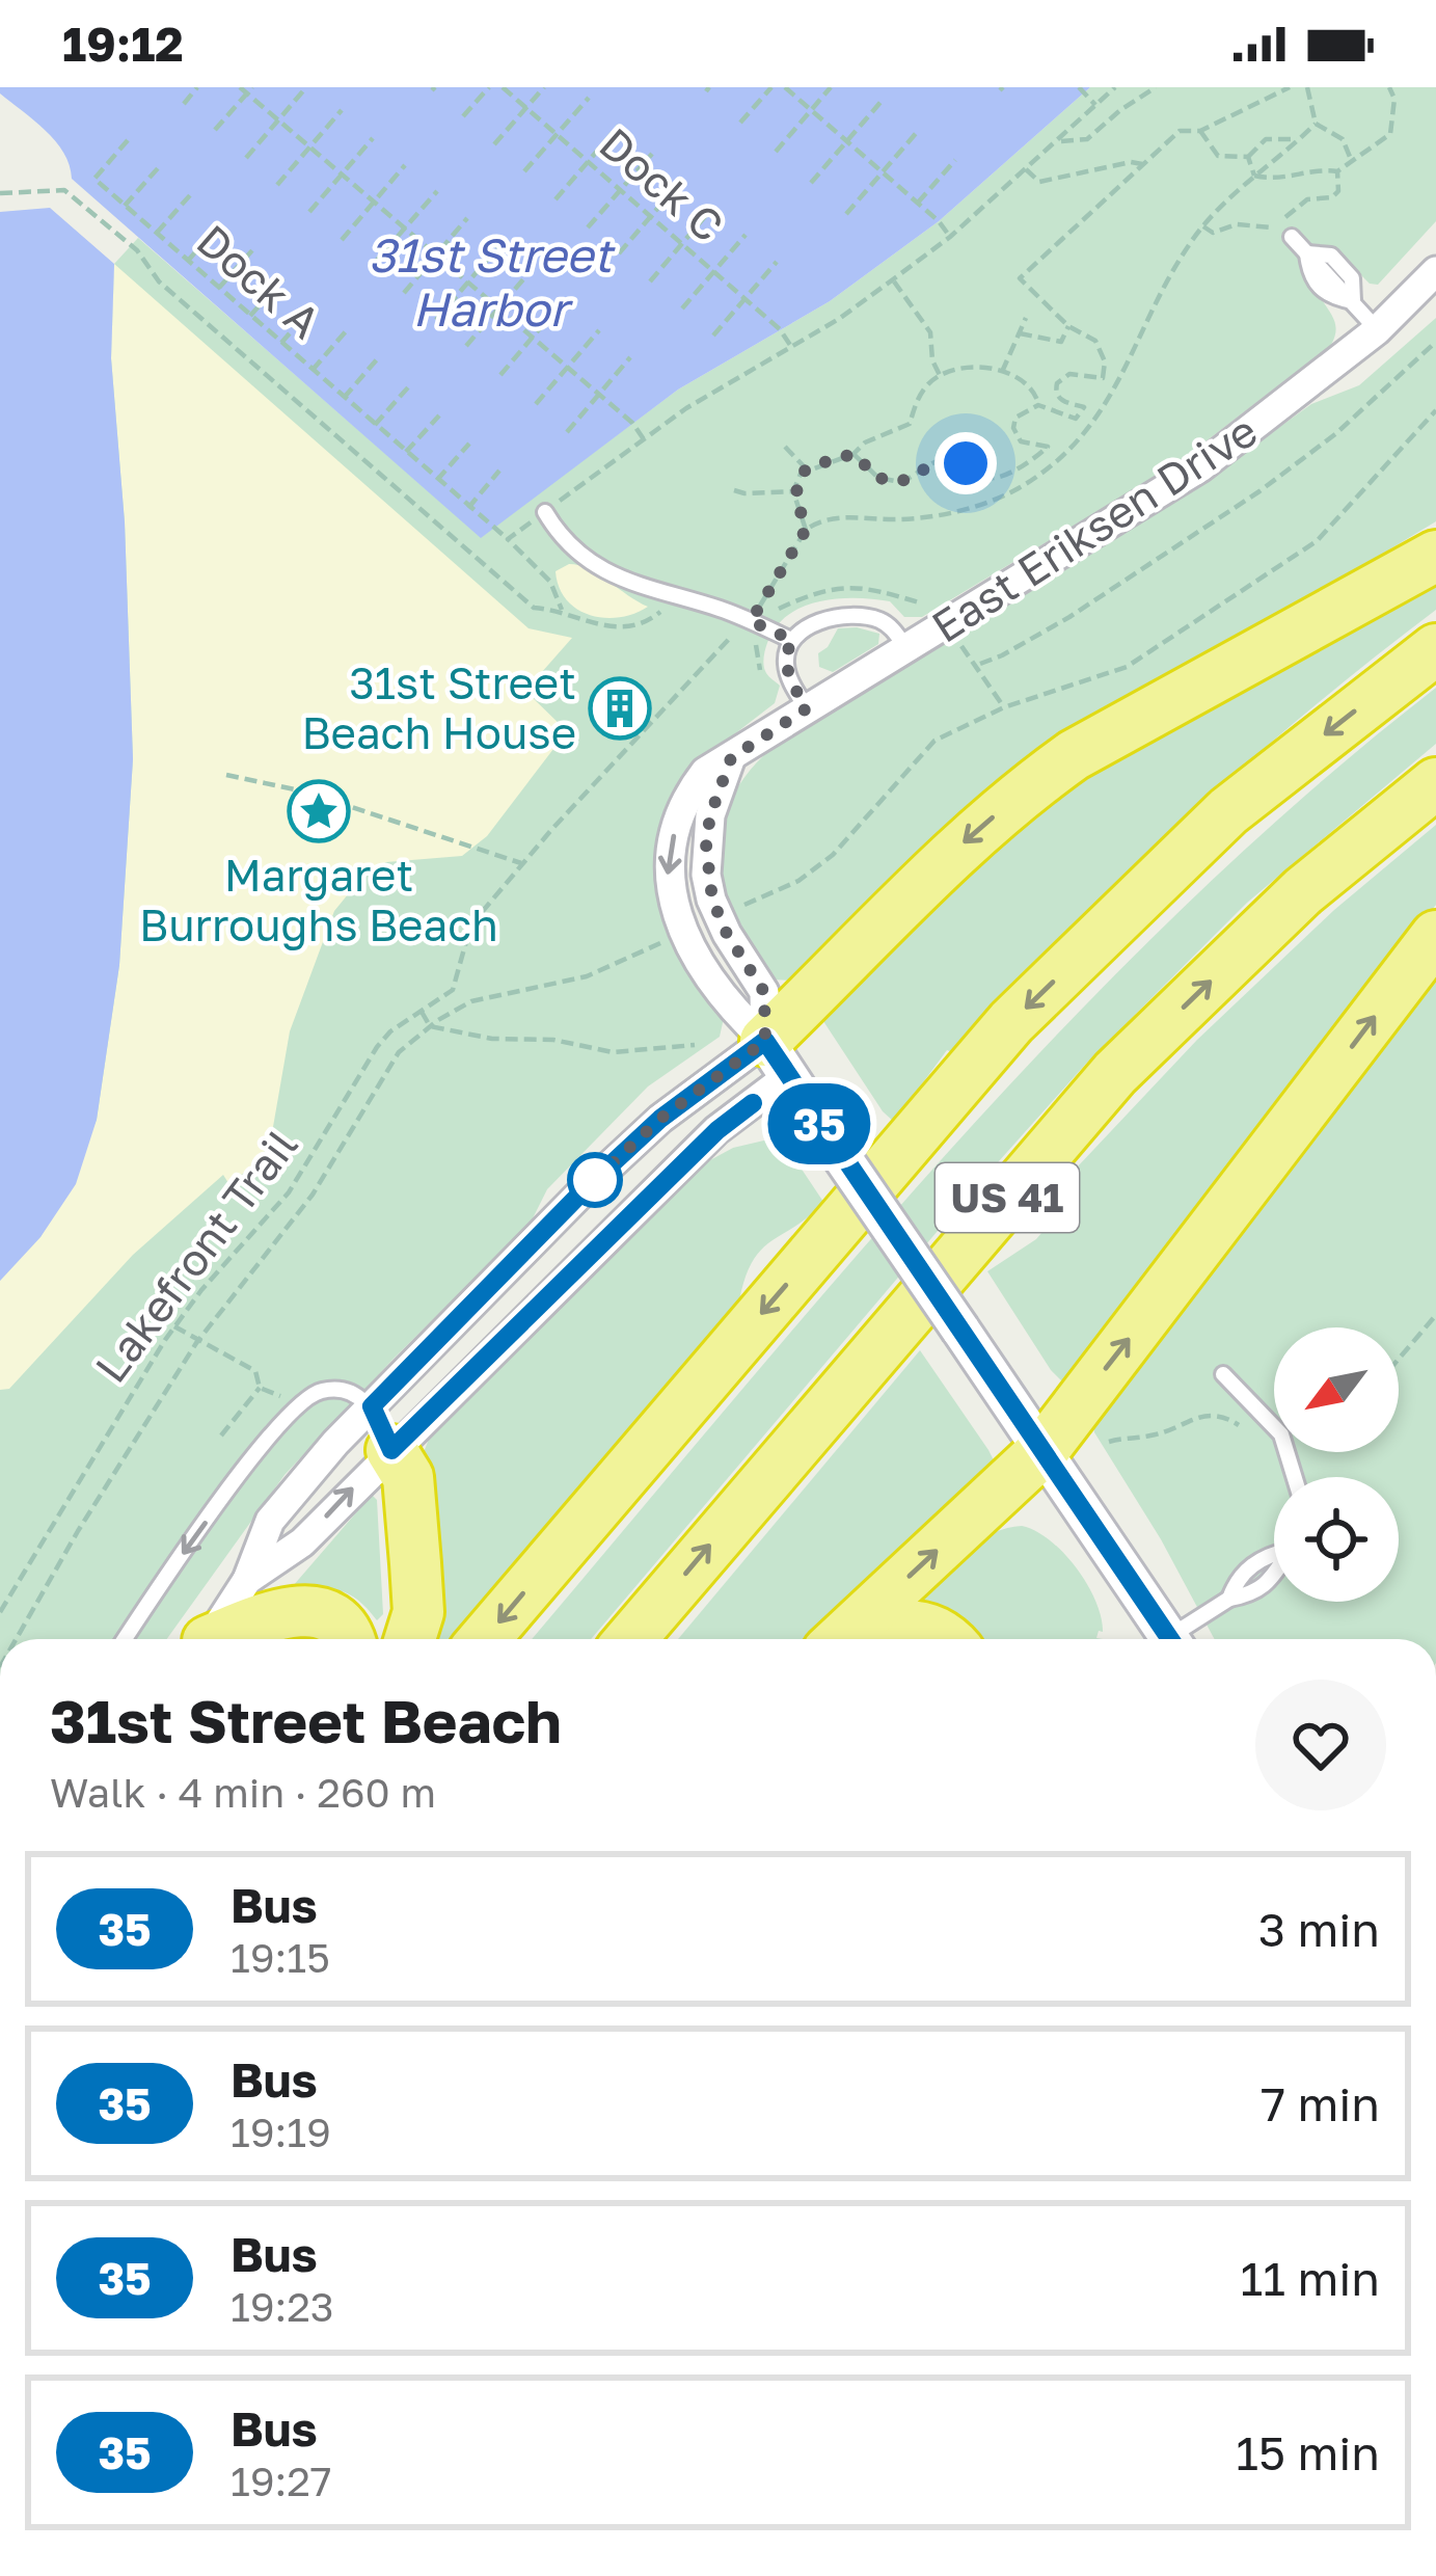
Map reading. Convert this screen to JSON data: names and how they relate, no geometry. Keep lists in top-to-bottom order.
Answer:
{
  "streets": {
    "highway": ["US 41"],
    "street": ["East Eriksen Drive"],
    "path": ["Dock C", "Dock A", "Lakefront Trail"]
  },
  "water": ["31st Street Harbor"],
  "places": {
    "building": ["31st Street Beach House"],
    "place": ["Margaret Burroughs Beach"]
  },
  "lines": ["bus line 35"],
  "north": "bottom left",
  "page": {
    "status": "19:12",
    "on_map": "35",
    "heading": ["31st Street Beach", "Walk · 4 min · 260 m"],
    "list": [
      {
        "mark": "35",
        "name": "Bus",
        "note": "19:15",
        "value": "3 min"
      },
      {
        "mark": "35",
        "name": "Bus",
        "note": "19:19",
        "value": "7 min"
      },
      {
        "mark": "35",
        "name": "Bus",
        "note": "19:23",
        "value": "11 min"
      },
      {
        "mark": "35",
        "name": "Bus",
        "note": "19:27",
        "value": "15 min"
      }
    ]
  }
}
